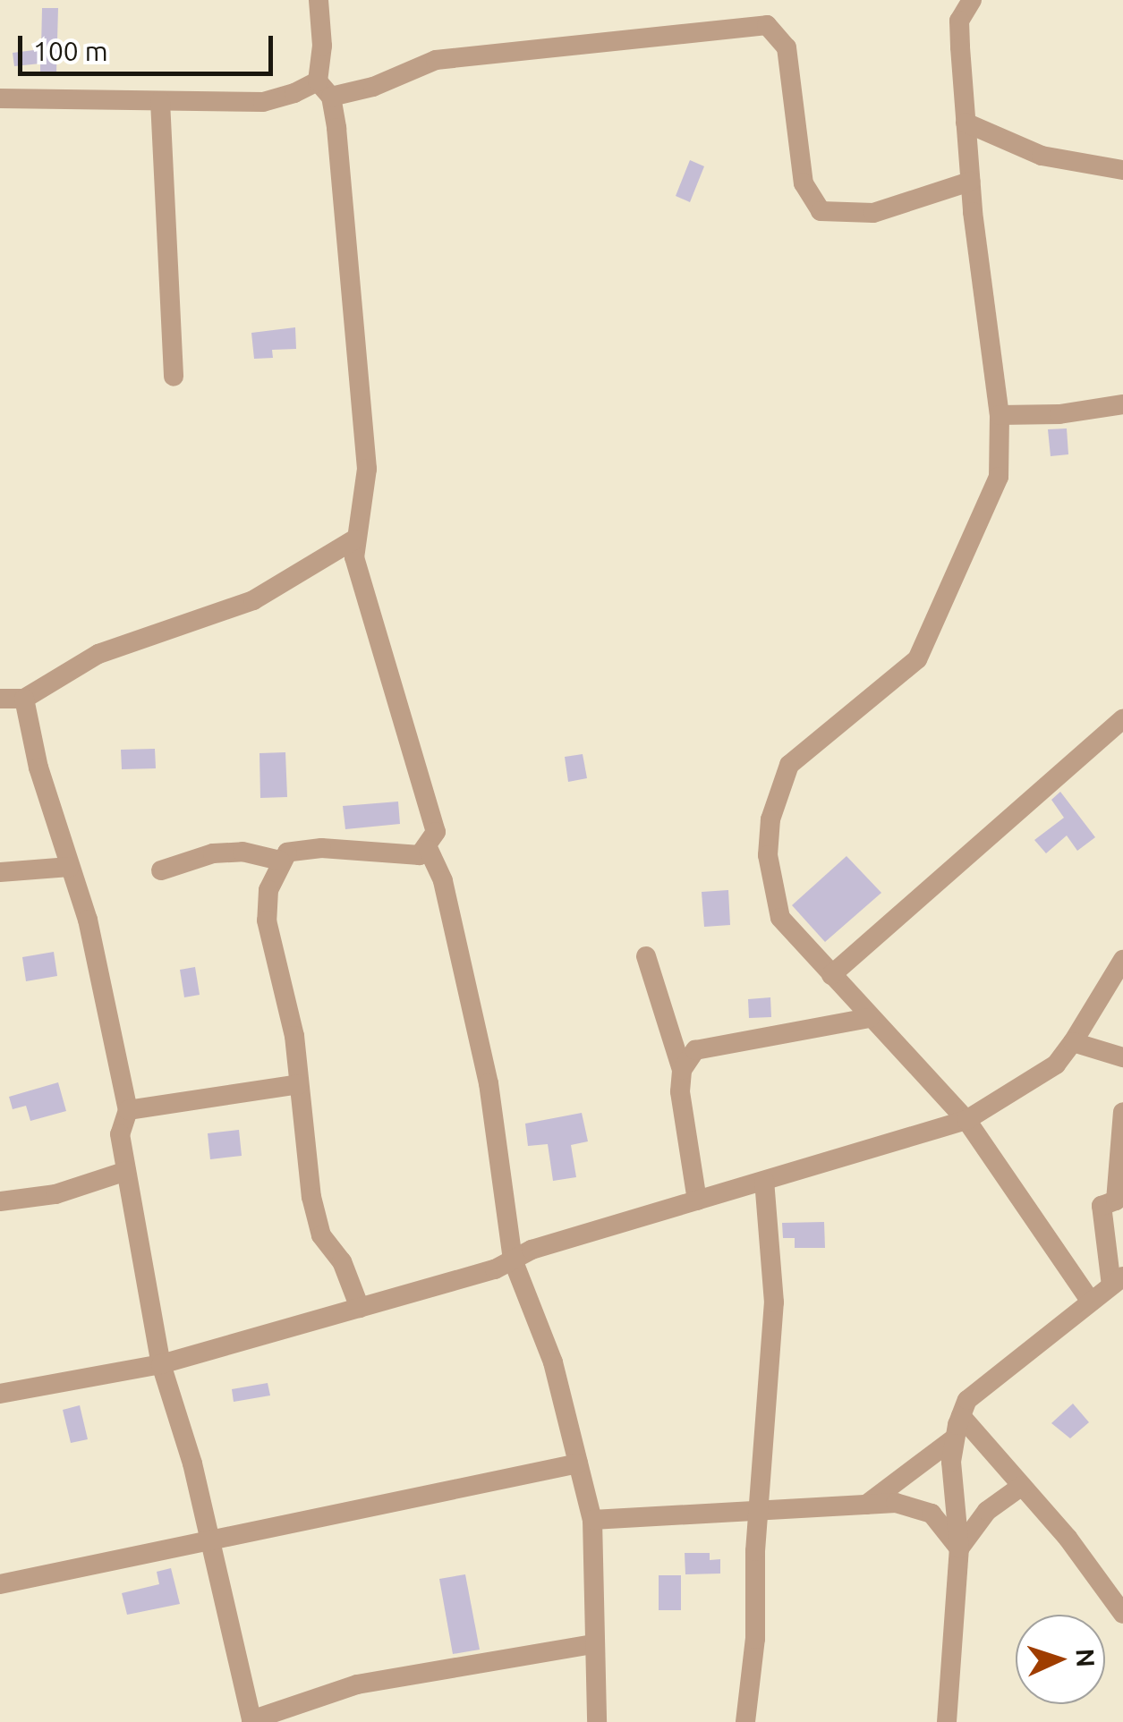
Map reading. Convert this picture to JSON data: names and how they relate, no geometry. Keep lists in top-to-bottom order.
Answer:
{
  "scale_bar": "100 m",
  "north": "right"
}
